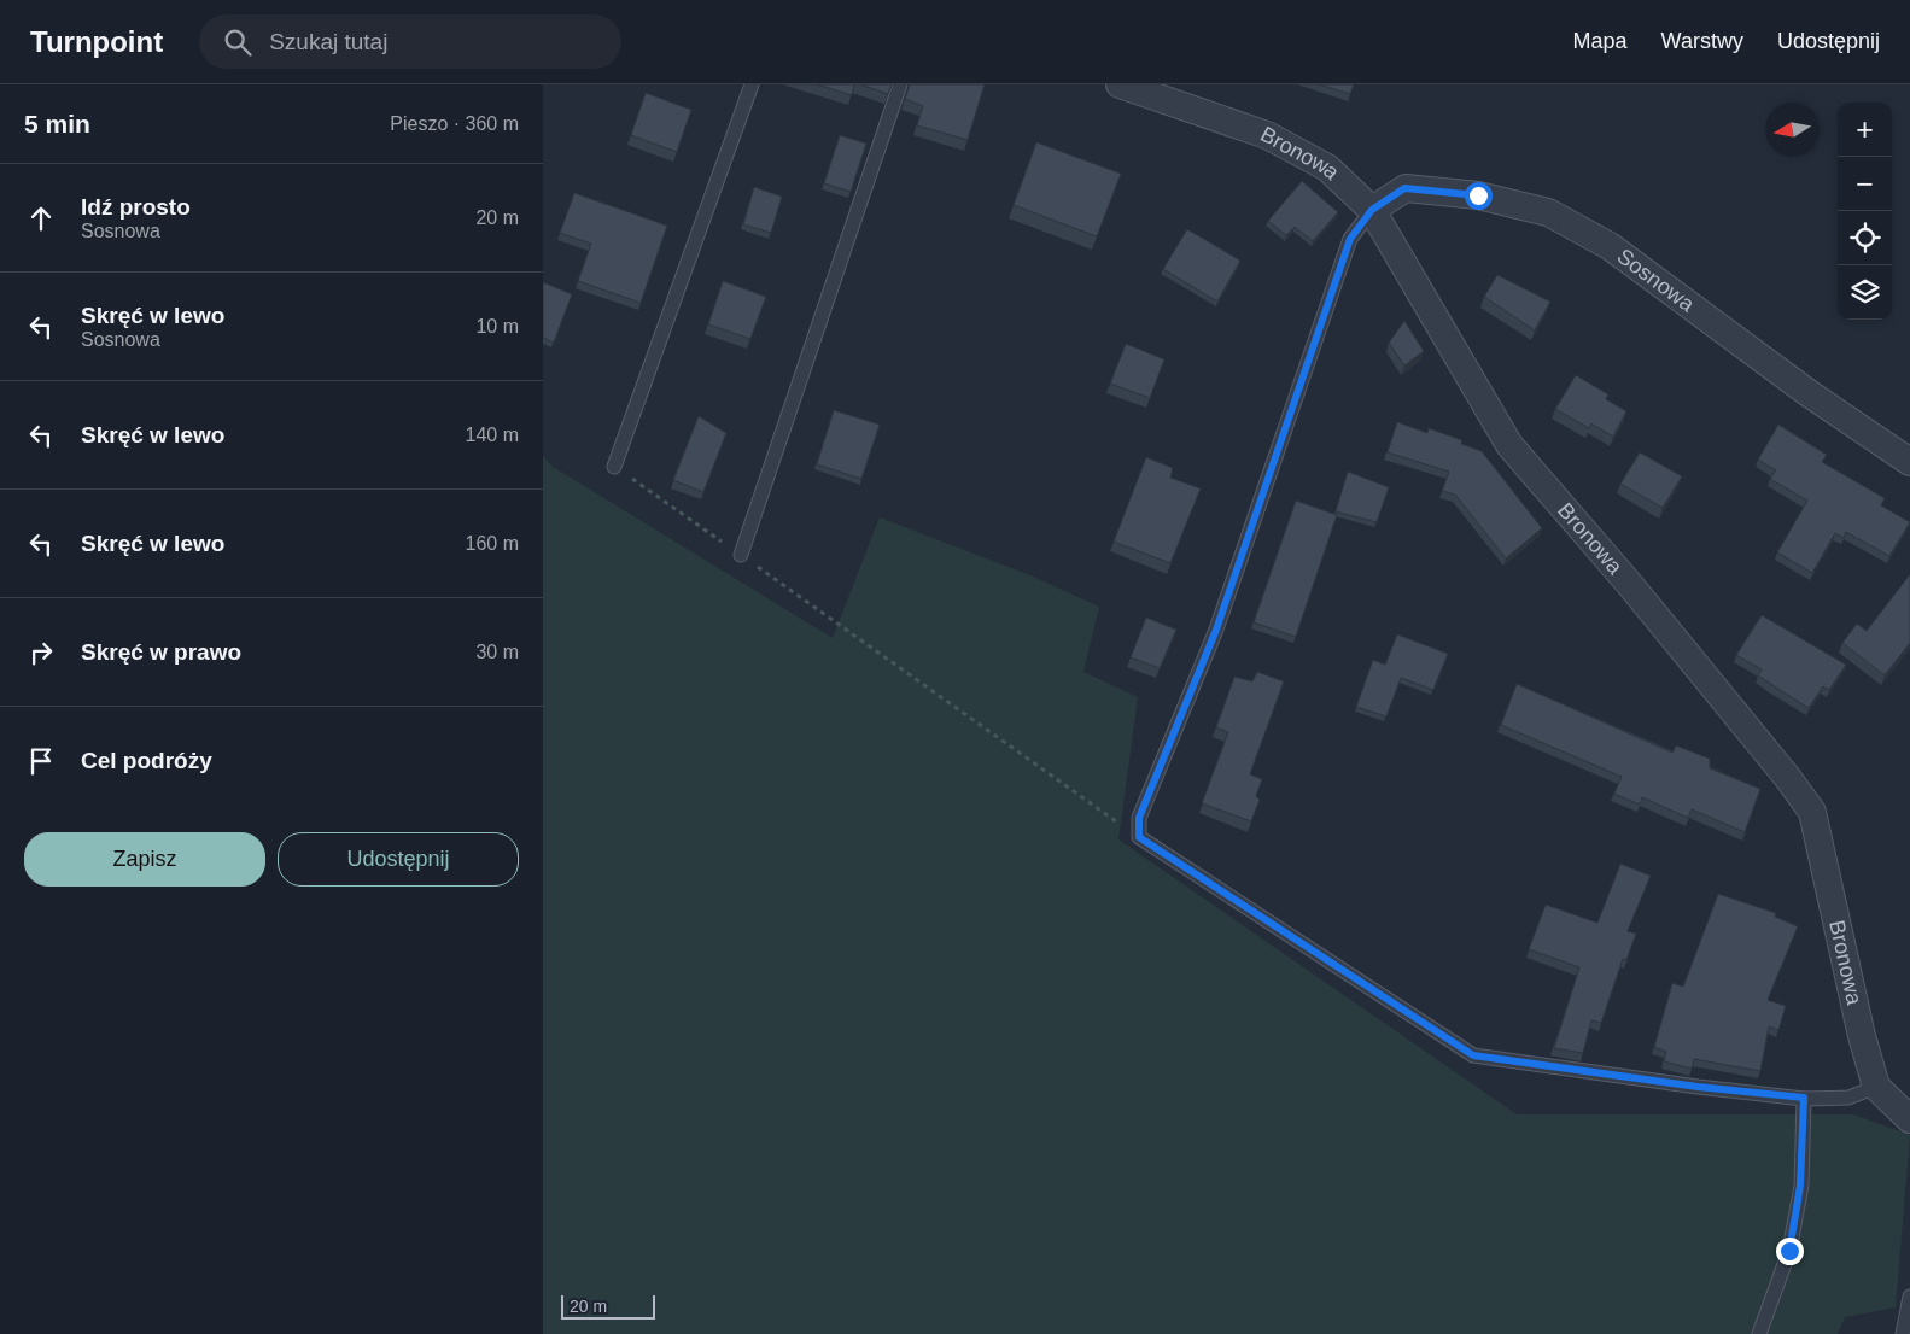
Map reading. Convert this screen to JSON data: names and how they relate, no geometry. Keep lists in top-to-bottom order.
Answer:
{
  "streets": {
    "street": ["Bronowa", "Sosnowa"]
  },
  "crossings": [
    ["Bronowa", "Sosnowa"]
  ],
  "scale_bar": "20 m",
  "north": "left",
  "page": {
    "header": "Turnpoint",
    "search": "Szukaj tutaj",
    "nav": ["Mapa", "Warstwy", "Udostępnij"],
    "heading": ["5 min", "Pieszo · 360 m"],
    "map_buttons": ["+", "−"],
    "list": [
      ["Idź prosto", "Sosnowa", "20 m"],
      ["Skręć w lewo", "Sosnowa", "10 m"],
      ["Skręć w lewo", "140 m"],
      ["Skręć w lewo", "160 m"],
      ["Skręć w prawo", "30 m"],
      "Cel podróży"
    ],
    "buttons": ["Zapisz", "Udostępnij"],
    "scale": "20 m"
  }
}
